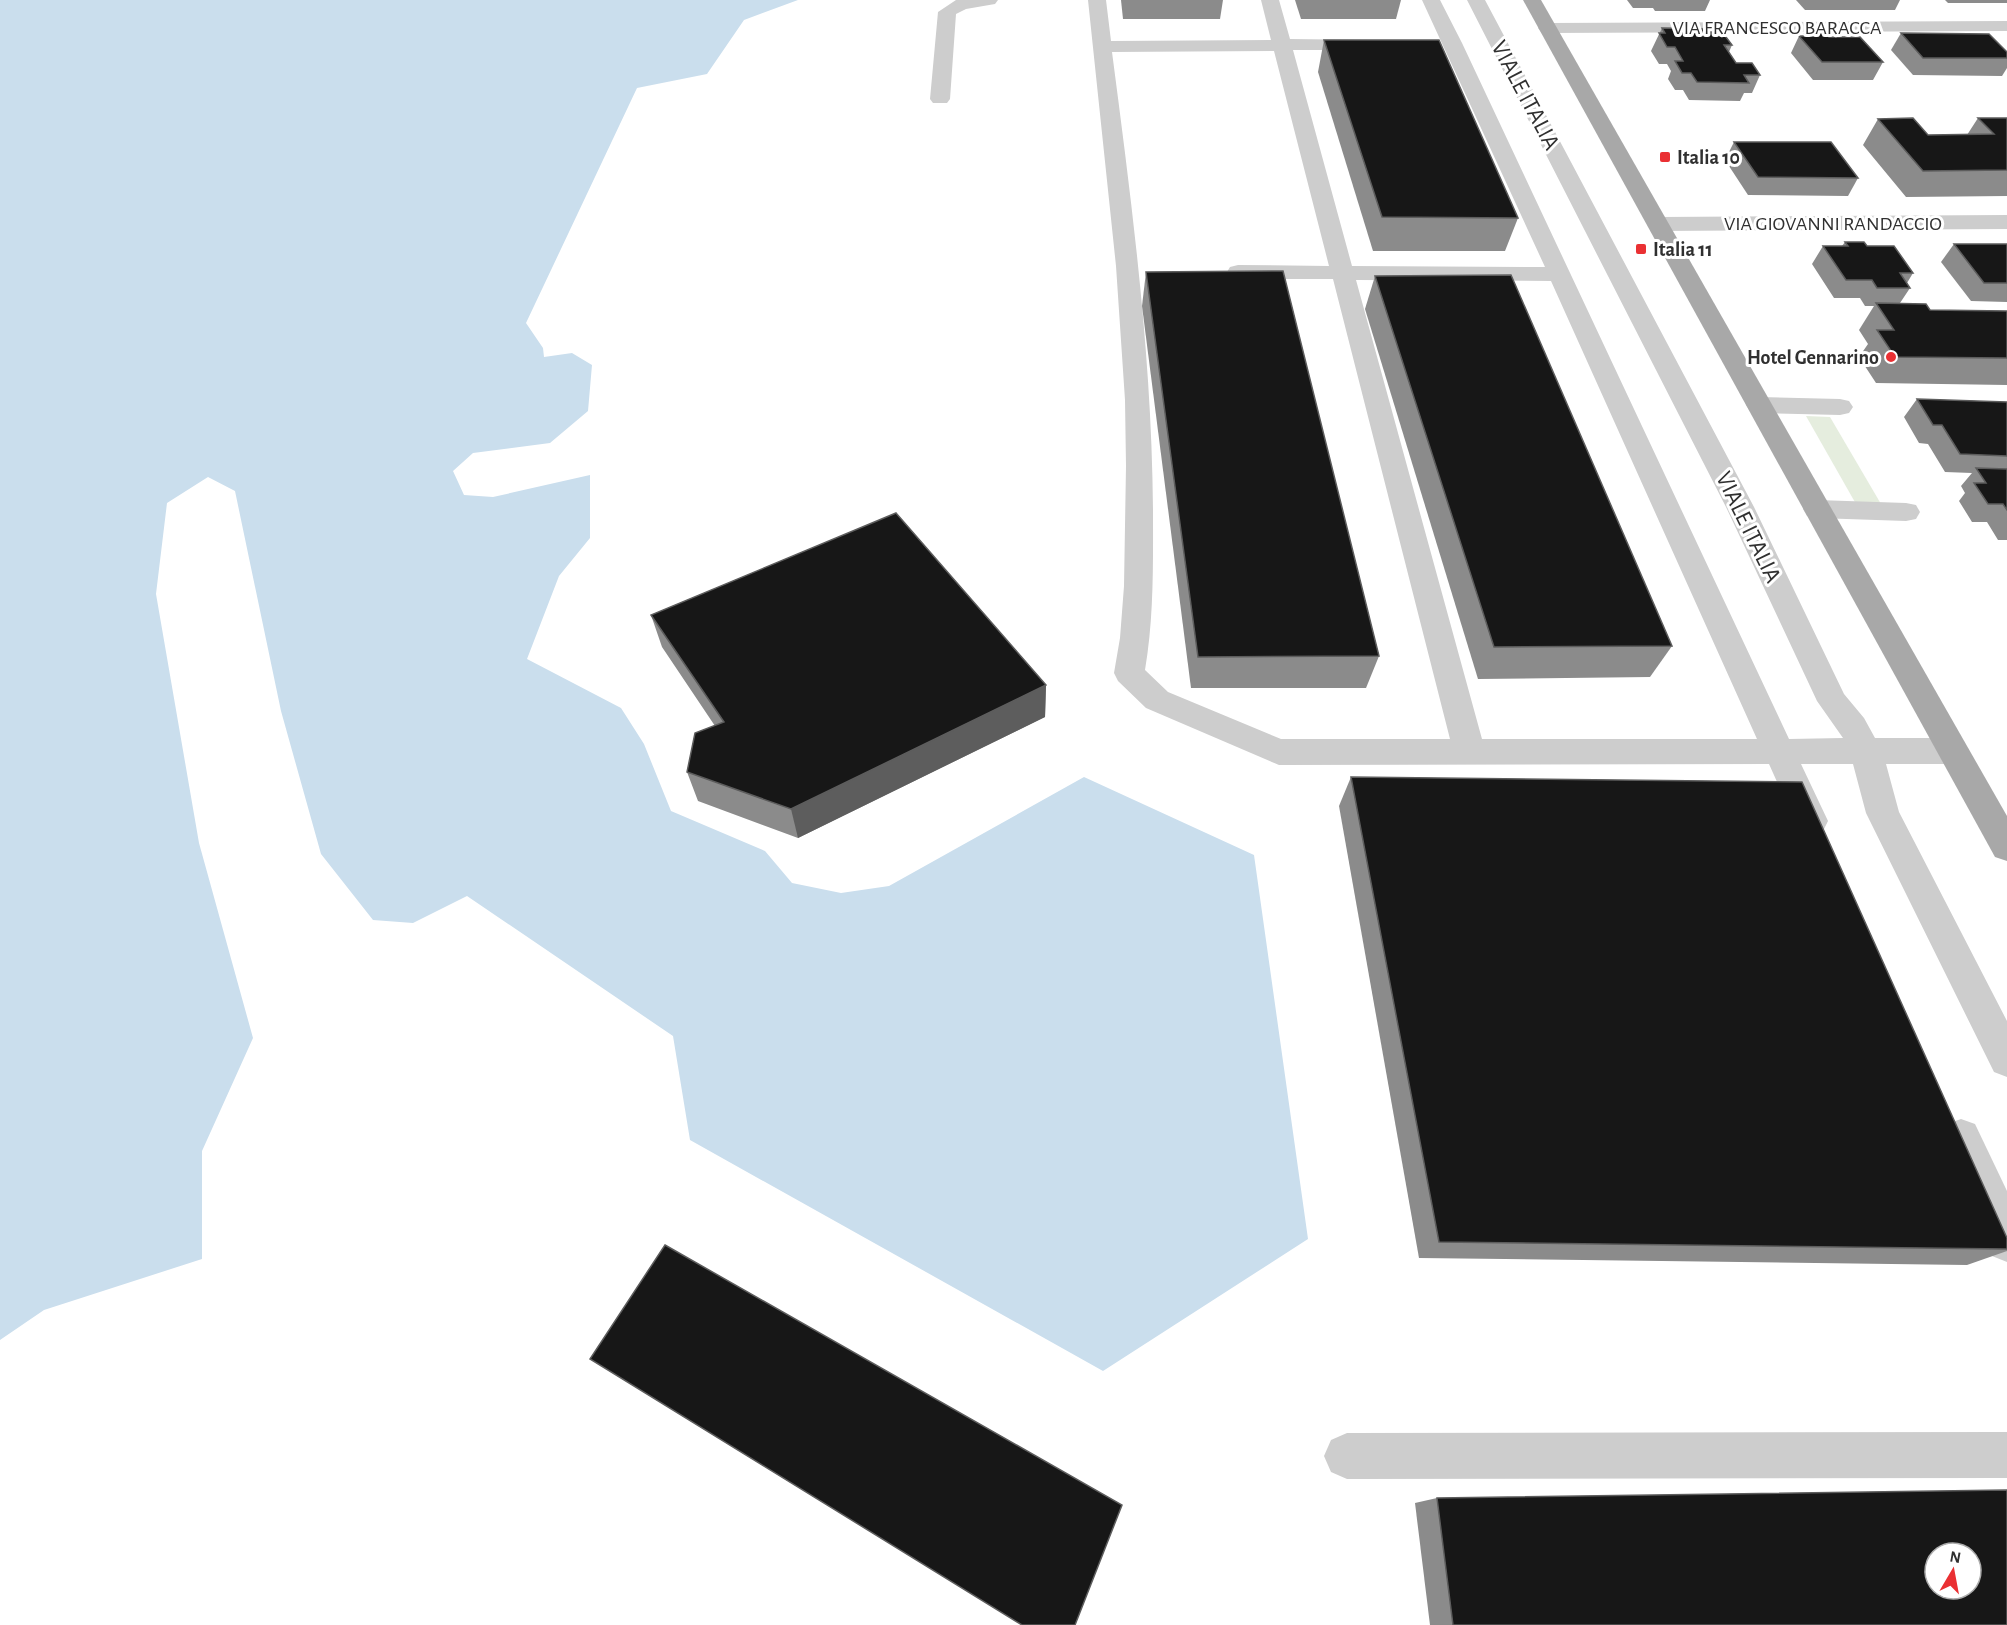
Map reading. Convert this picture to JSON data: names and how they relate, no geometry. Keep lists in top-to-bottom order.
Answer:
{
  "streets": {
    "main road": ["VIALE ITALIA"],
    "street": ["VIA FRANCESCO BARACCA", "VIA GIOVANNI RANDACCIO"]
  },
  "crossings": [
    ["VIA FRANCESCO BARACCA", "VIALE ITALIA"],
    ["VIALE ITALIA", "VIA GIOVANNI RANDACCIO"]
  ],
  "places": {
    "transit": ["Italia 10", "Italia 11"],
    "other": ["Hotel Gennarino"]
  },
  "north": "top"
}
